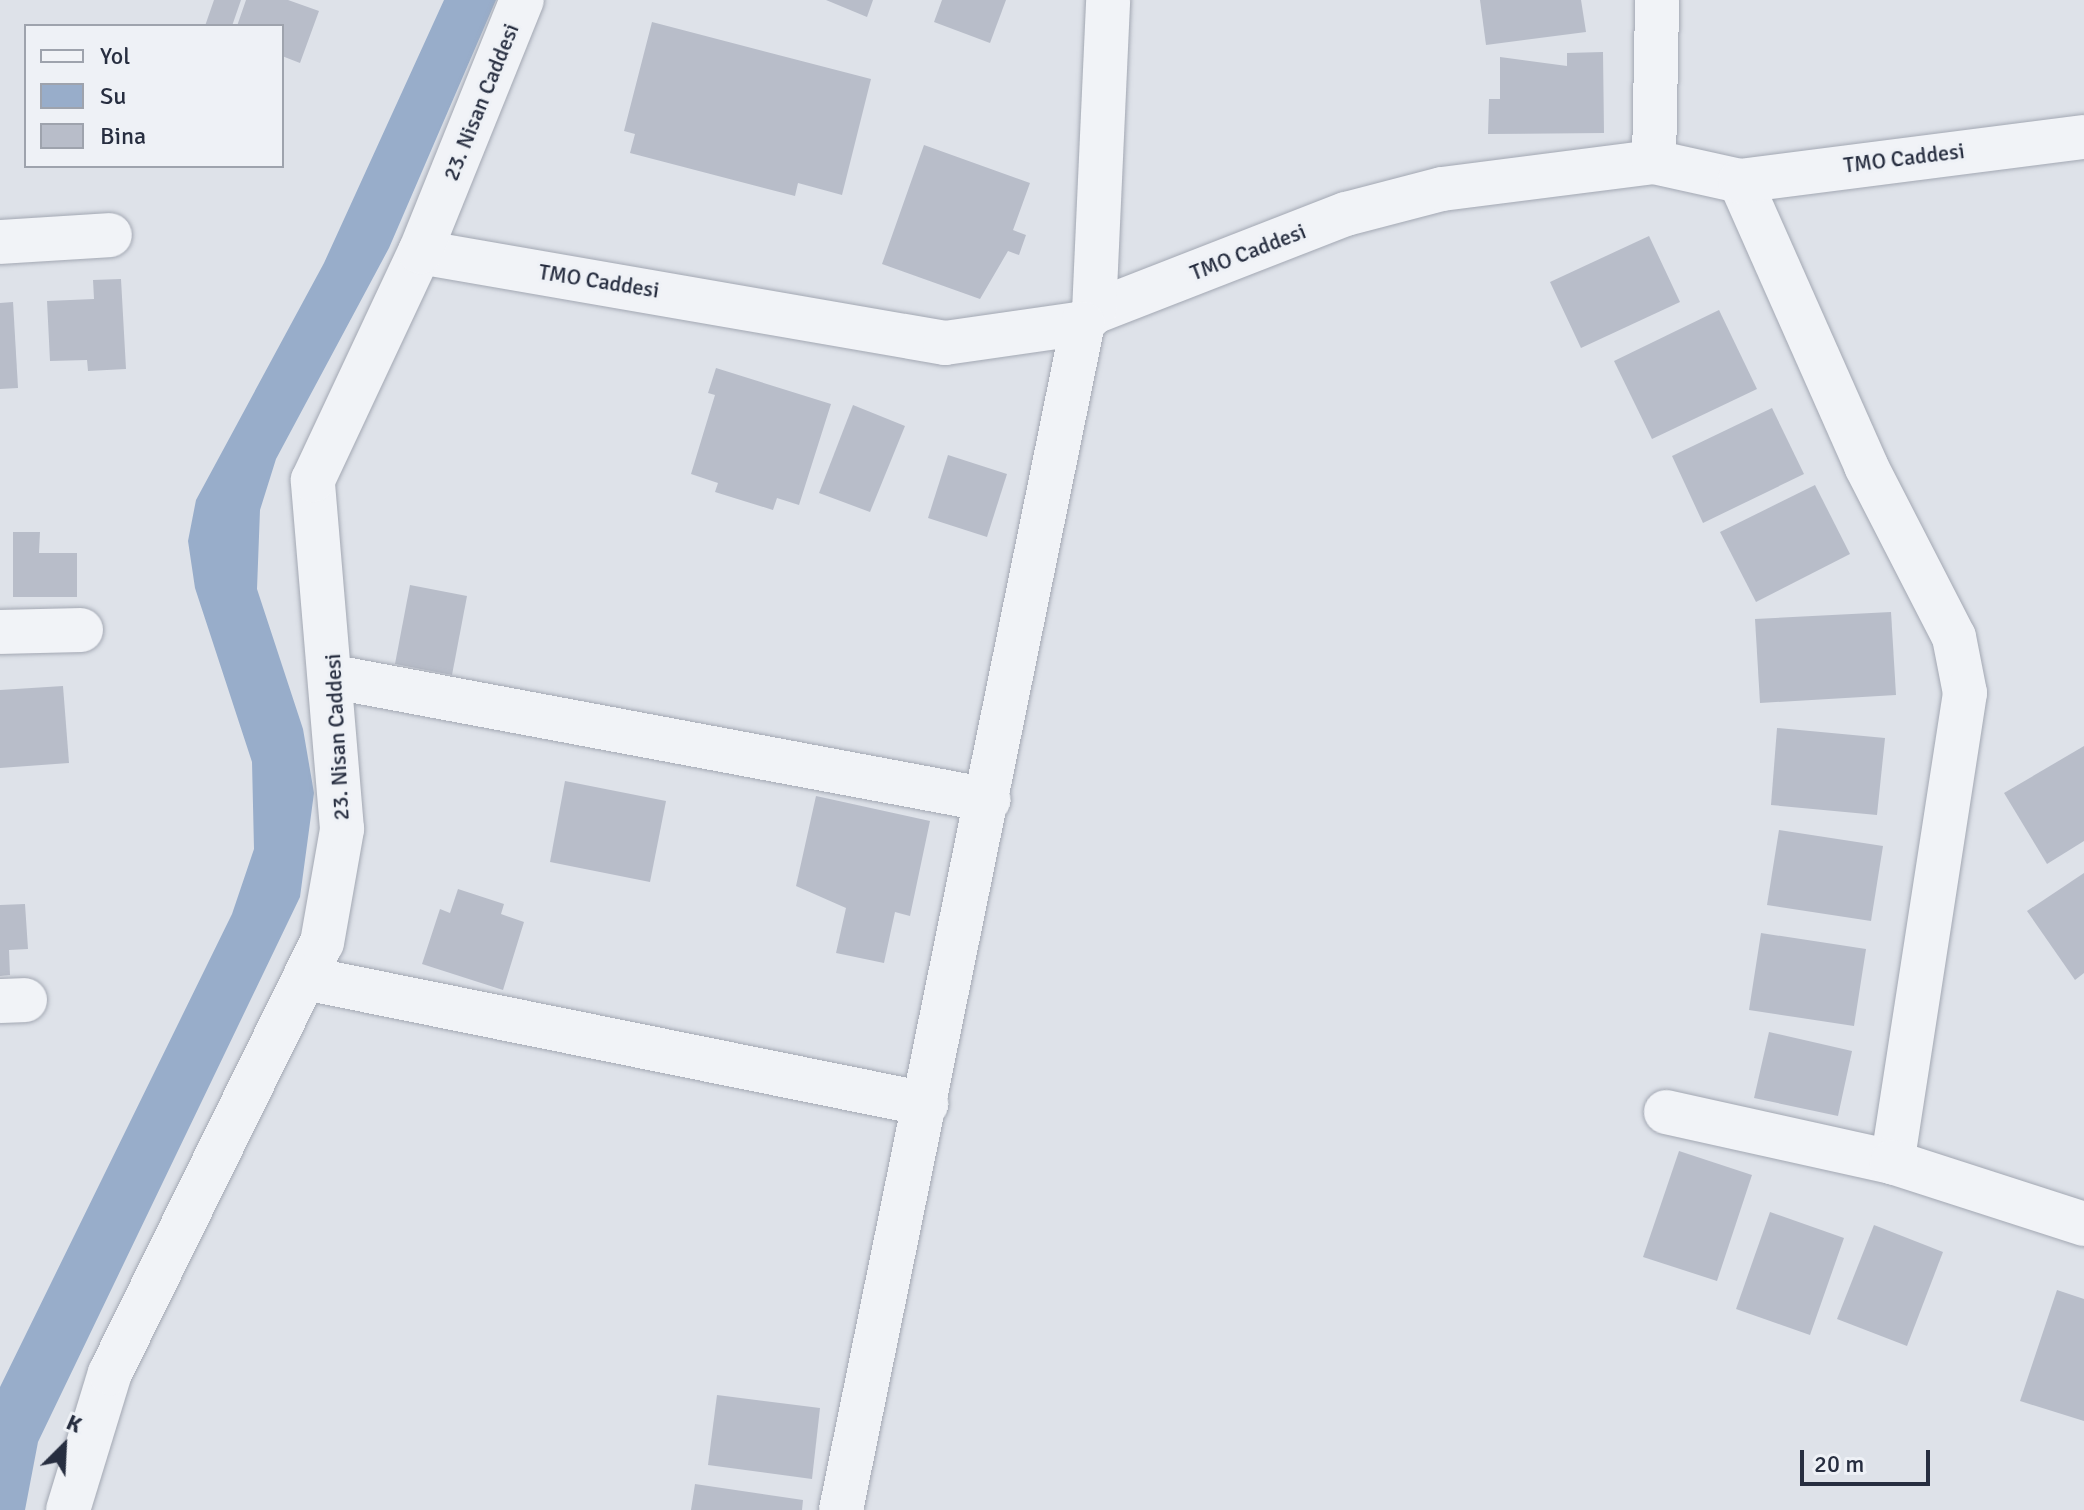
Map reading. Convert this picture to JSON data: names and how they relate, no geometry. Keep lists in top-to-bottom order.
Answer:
{
  "streets": {
    "street": ["23. Nisan Caddesi", "TMO Caddesi"]
  },
  "crossings": [
    ["23. Nisan Caddesi", "TMO Caddesi"]
  ],
  "legend": ["Yol", "Su", "Bina"],
  "scale_bar": "20 m",
  "north": "top right"
}
